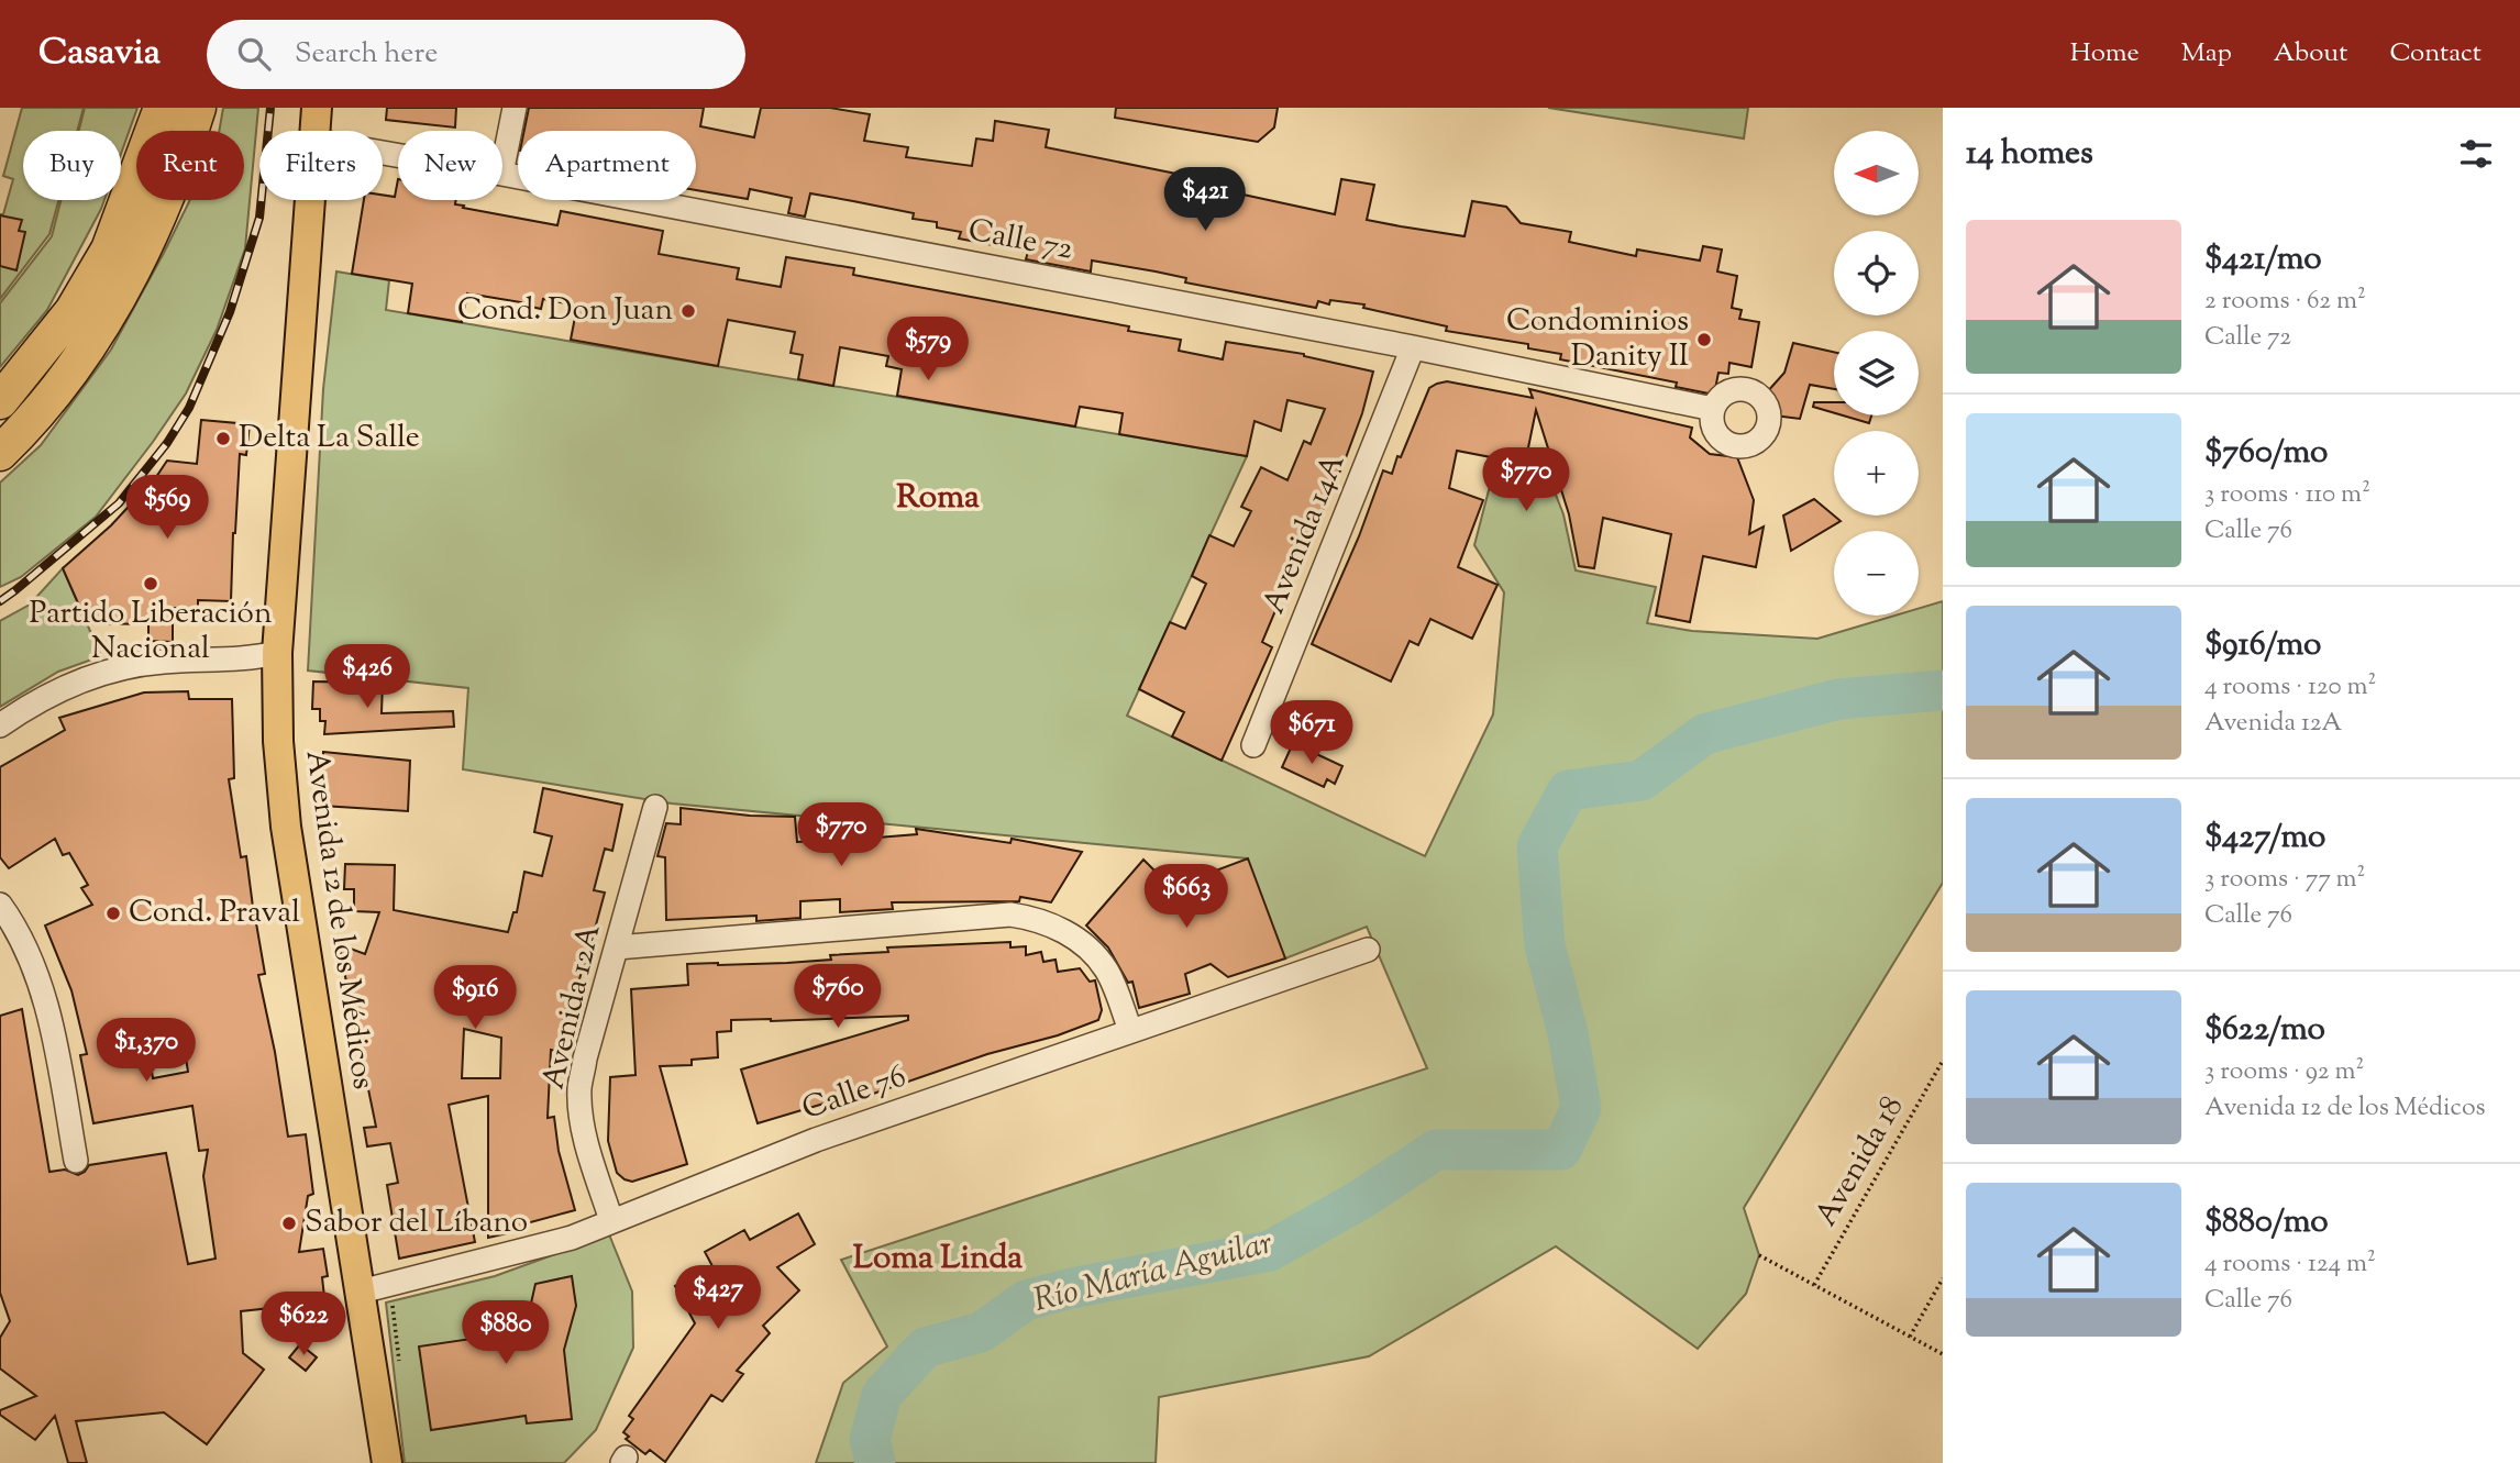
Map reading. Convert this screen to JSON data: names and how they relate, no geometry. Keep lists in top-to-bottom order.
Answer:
{
  "streets": {
    "main road": ["Avenida 12 de los Médicos"],
    "street": [
      "Calle 72",
      "Avenida 14A",
      "Avenida 12A",
      "Calle 76"
    ],
    "path": ["Avenida 18"]
  },
  "crossings": [
    ["Calle 72", "Avenida 14A"],
    ["Avenida 12 de los Médicos", "Calle 76"],
    ["Avenida 12A", "Calle 76"]
  ],
  "districts": ["Roma", "Loma Linda"],
  "water": ["Río María Aguilar"],
  "places": [
    "Cond. Don Juan",
    "Condominios Danity II",
    "Delta La Salle",
    "Partido Liberación Nacional",
    "Cond. Praval",
    "Sabor del Líbano"
  ],
  "north": "left",
  "page": {
    "header": "Casavia",
    "search": "Search here",
    "nav": [
      "Home",
      "Map",
      "About",
      "Contact"
    ],
    "heading": "14 homes",
    "map_buttons": ["+", "−"],
    "chip": [
      "Buy",
      "Rent",
      "Filters",
      "New",
      "Apartment"
    ],
    "price": [
      "$421",
      "$579",
      "$770",
      "$569",
      "$426",
      "$671",
      "$770",
      "$663",
      "$760",
      "$916",
      "$1,370",
      "$427",
      "$622",
      "$880"
    ],
    "list": [
      {
        "name": "$421/mo",
        "note": "2 rooms · 62 m² · Calle 72"
      },
      {
        "name": "$760/mo",
        "note": "3 rooms · 110 m² · Calle 76"
      },
      {
        "name": "$916/mo",
        "note": "4 rooms · 120 m² · Avenida 12A"
      },
      {
        "name": "$427/mo",
        "note": "3 rooms · 77 m² · Calle 76"
      },
      {
        "name": "$622/mo",
        "note": "3 rooms · 92 m² · Avenida 12 de los Médicos"
      },
      {
        "name": "$880/mo",
        "note": "4 rooms · 124 m² · Calle 76"
      }
    ]
  }
}
